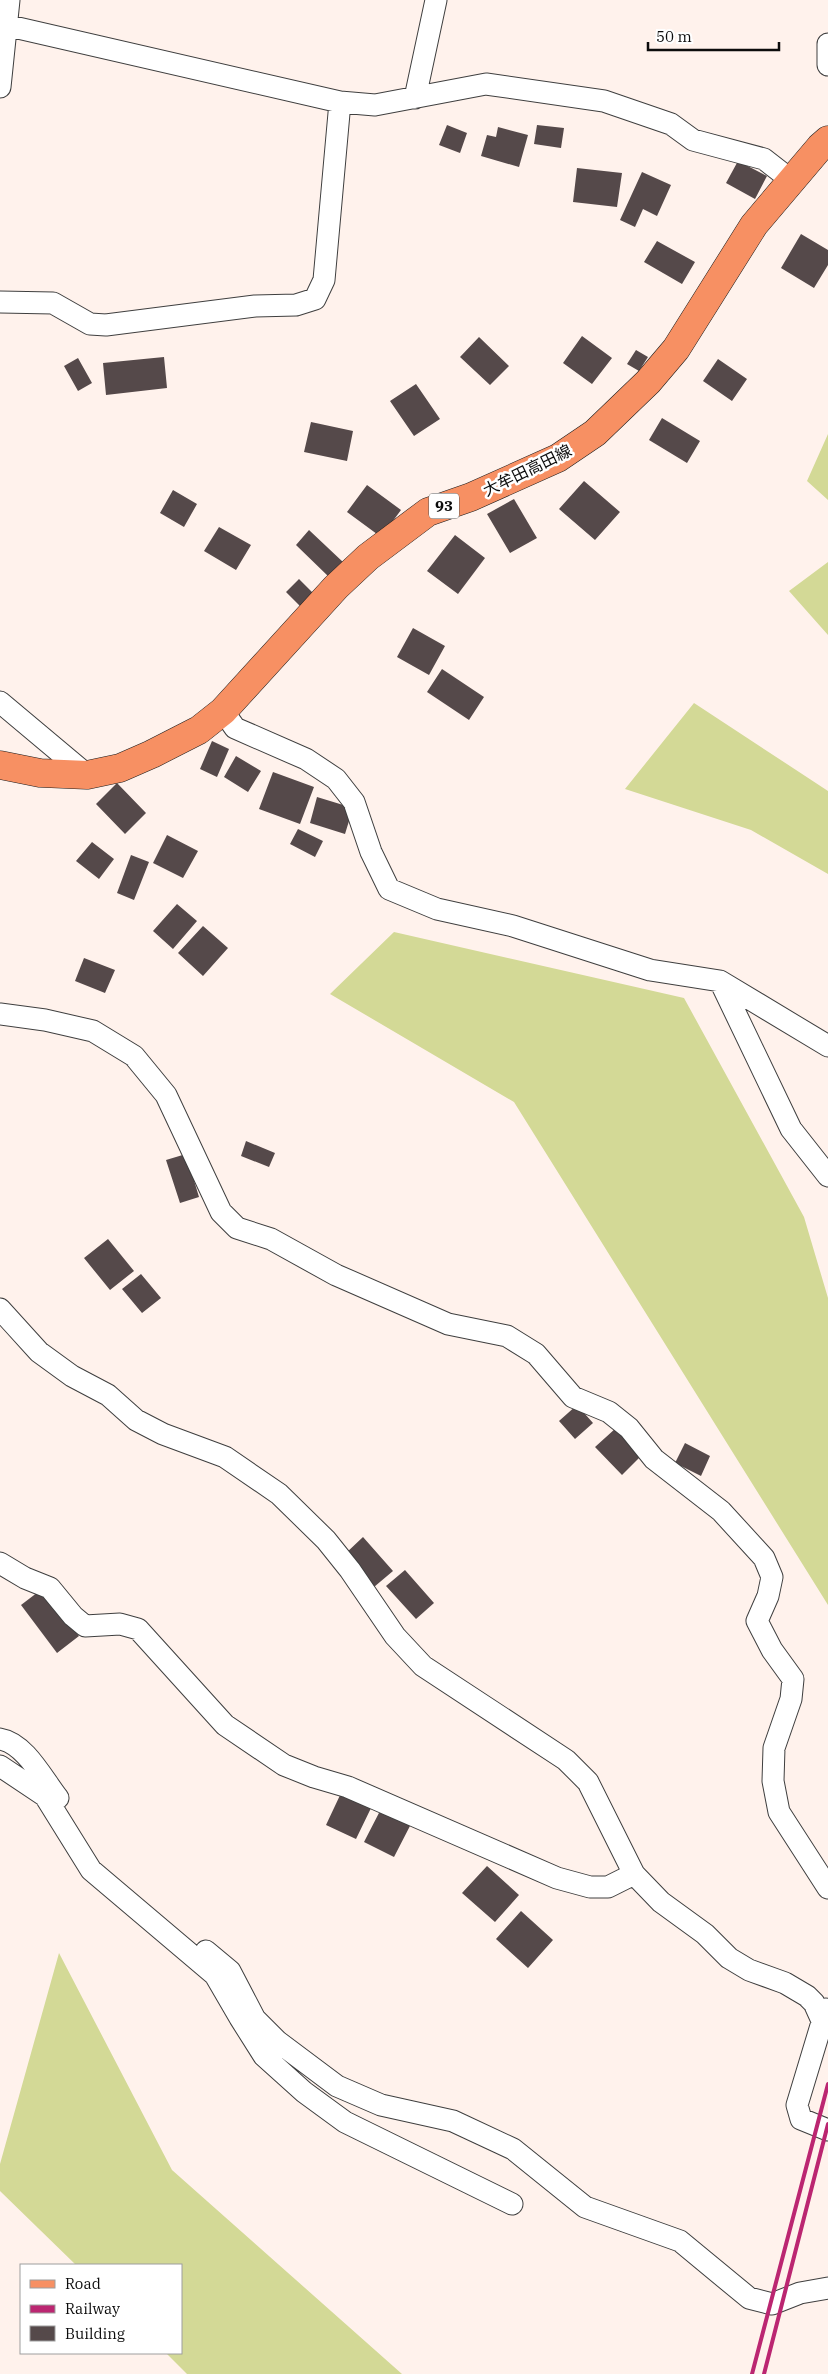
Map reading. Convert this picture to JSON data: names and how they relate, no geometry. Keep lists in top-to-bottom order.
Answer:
{
  "streets": {
    "main road": ["大牟田高田線", "93"]
  },
  "legend": ["Road", "Railway", "Building"],
  "scale_bar": "50 m"
}
